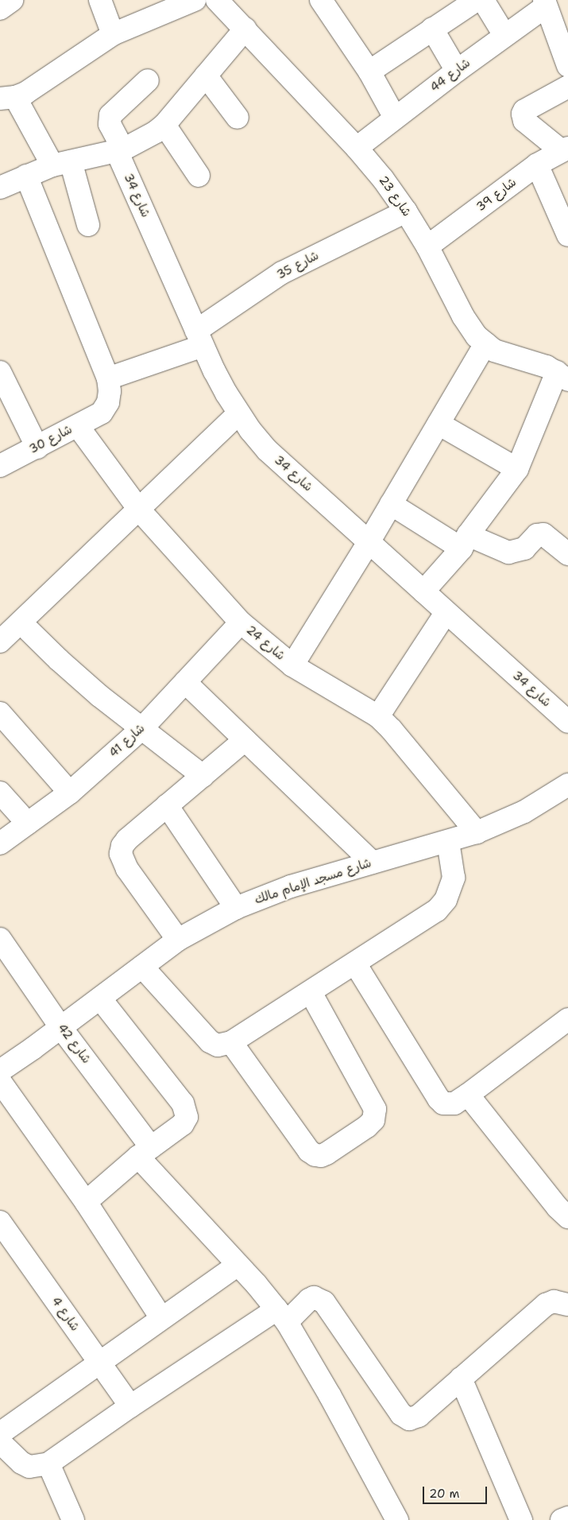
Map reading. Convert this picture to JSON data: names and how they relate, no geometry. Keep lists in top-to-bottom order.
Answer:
{
  "streets": {
    "street": [
      "شارع 44",
      "شارع 39",
      "شارع 34",
      "شارع 23",
      "شارع 35",
      "شارع 30",
      "شارع 24",
      "شارع 41",
      "شارع مسجد الإمام مالك",
      "شارع 42",
      "شارع 4"
    ]
  },
  "crossings": [
    ["شارع 44", "شارع 23"],
    ["شارع 39", "شارع 23"],
    ["شارع 34", "شارع 35"],
    ["شارع 23", "شارع 35"],
    ["شارع 35", "شارع 30"],
    ["شارع 30", "شارع 24"],
    ["شارع 24", "شارع 41"],
    ["شارع 24", "شارع مسجد الإمام مالك"],
    ["شارع مسجد الإمام مالك", "شارع 42"]
  ],
  "scale_bar": "20 m"
}
